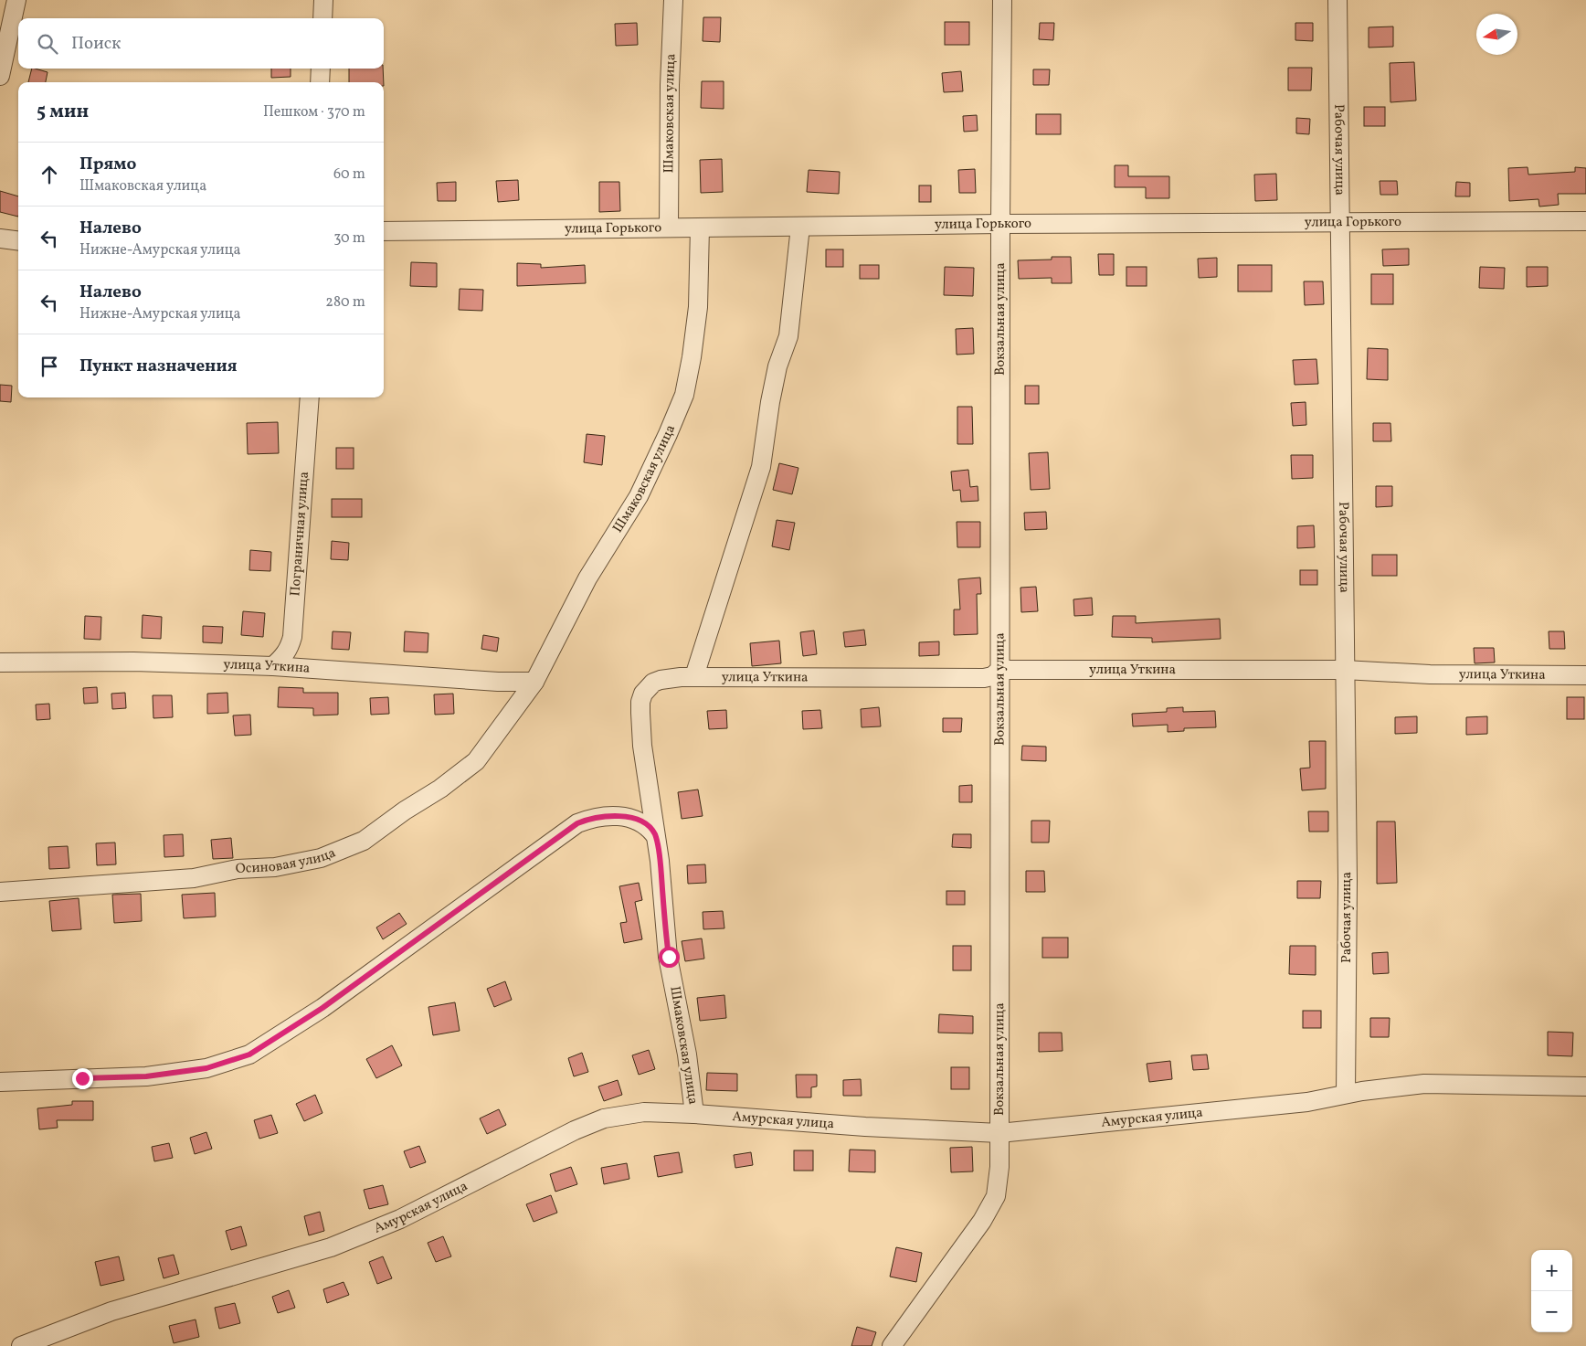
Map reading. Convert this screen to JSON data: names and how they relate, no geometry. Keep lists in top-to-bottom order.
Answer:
{
  "streets": {
    "street": [
      "Шмаковская улица",
      "Рабочая улица",
      "улица Горького",
      "Вокзальная улица",
      "Пограничная улица",
      "улица Уткина",
      "Осиновая улица",
      "Амурская улица"
    ]
  },
  "crossings": [
    ["Шмаковская улица", "улица Горького"],
    ["Шмаковская улица", "улица Уткина"],
    ["Шмаковская улица", "Осиновая улица"],
    ["Шмаковская улица", "Амурская улица"],
    ["Рабочая улица", "улица Горького"],
    ["Рабочая улица", "улица Уткина"],
    ["Рабочая улица", "Амурская улица"],
    ["улица Горького", "Вокзальная улица"],
    ["Вокзальная улица", "улица Уткина"],
    ["Вокзальная улица", "Амурская улица"],
    ["Пограничная улица", "улица Уткина"]
  ],
  "north": "left",
  "page": {
    "search": "Поиск",
    "heading": ["5 мин", "Пешком · 370 m"],
    "list": [
      ["Прямо", "Шмаковская улица", "60 m"],
      ["Налево", "Нижне-Амурская улица", "30 m"],
      ["Налево", "Нижне-Амурская улица", "280 m"],
      "Пункт назначения"
    ],
    "map_buttons": ["+", "−"]
  }
}
